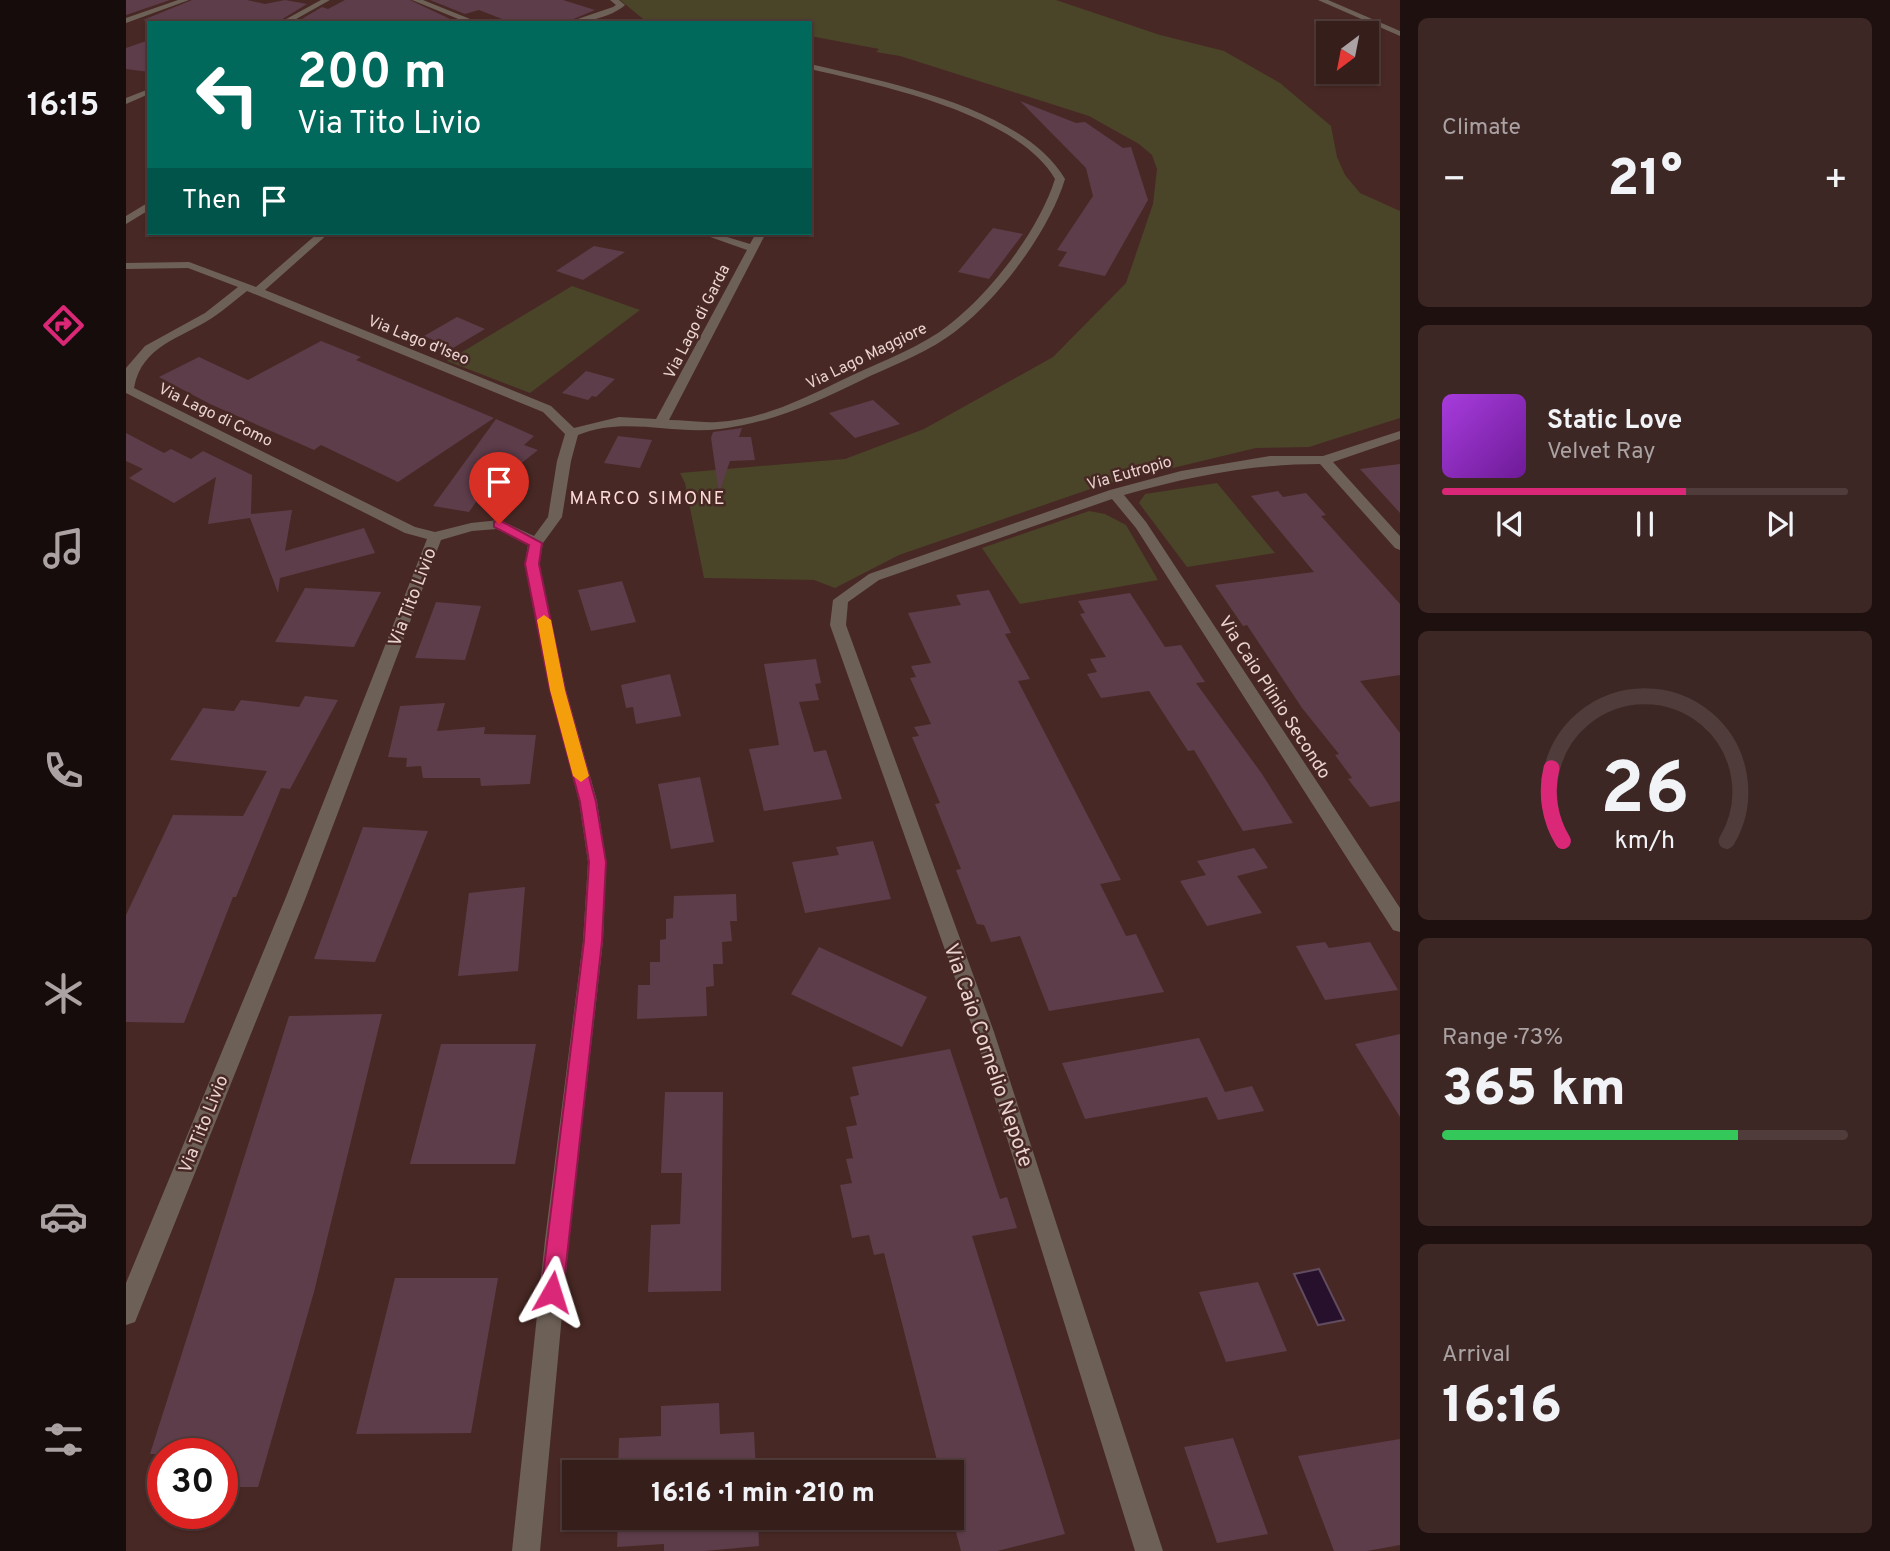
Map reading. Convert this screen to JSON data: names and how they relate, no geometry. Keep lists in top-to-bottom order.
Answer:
{
  "streets": {
    "street": [
      "Via Lago di Garda",
      "Via Lago d'Iseo",
      "Via Lago Maggiore",
      "Via Lago di Como",
      "Via Eutropio",
      "Via Tito Livio",
      "Via Caio Plinio Secondo",
      "Via Caio Cornelio Nepote"
    ]
  },
  "crossings": [
    ["Via Lago di Garda", "Via Lago Maggiore"],
    ["Via Lago d'Iseo", "Via Lago Maggiore"],
    ["Via Lago d'Iseo", "Via Lago di Como"],
    ["Via Lago di Como", "Via Tito Livio"],
    ["Via Eutropio", "Via Caio Plinio Secondo"],
    ["Via Eutropio", "Via Caio Cornelio Nepote"]
  ],
  "districts": ["MARCO SIMONE"],
  "north": "bottom left",
  "page": {
    "tabs": "16:15",
    "tile": [
      "Climate",
      ["Range · 73%", "365 km"],
      ["Arrival", "16:16"]
    ],
    "turn": ["200 m", "Via Tito Livio"],
    "heat": ["−", "21°", "+"],
    "then": "Then",
    "song": ["Static Love", "Velvet Ray"],
    "limit": "30",
    "trip": "16:16 · 1 min · 210 m",
    "gauge": ["26", "km/h"]
  }
}
